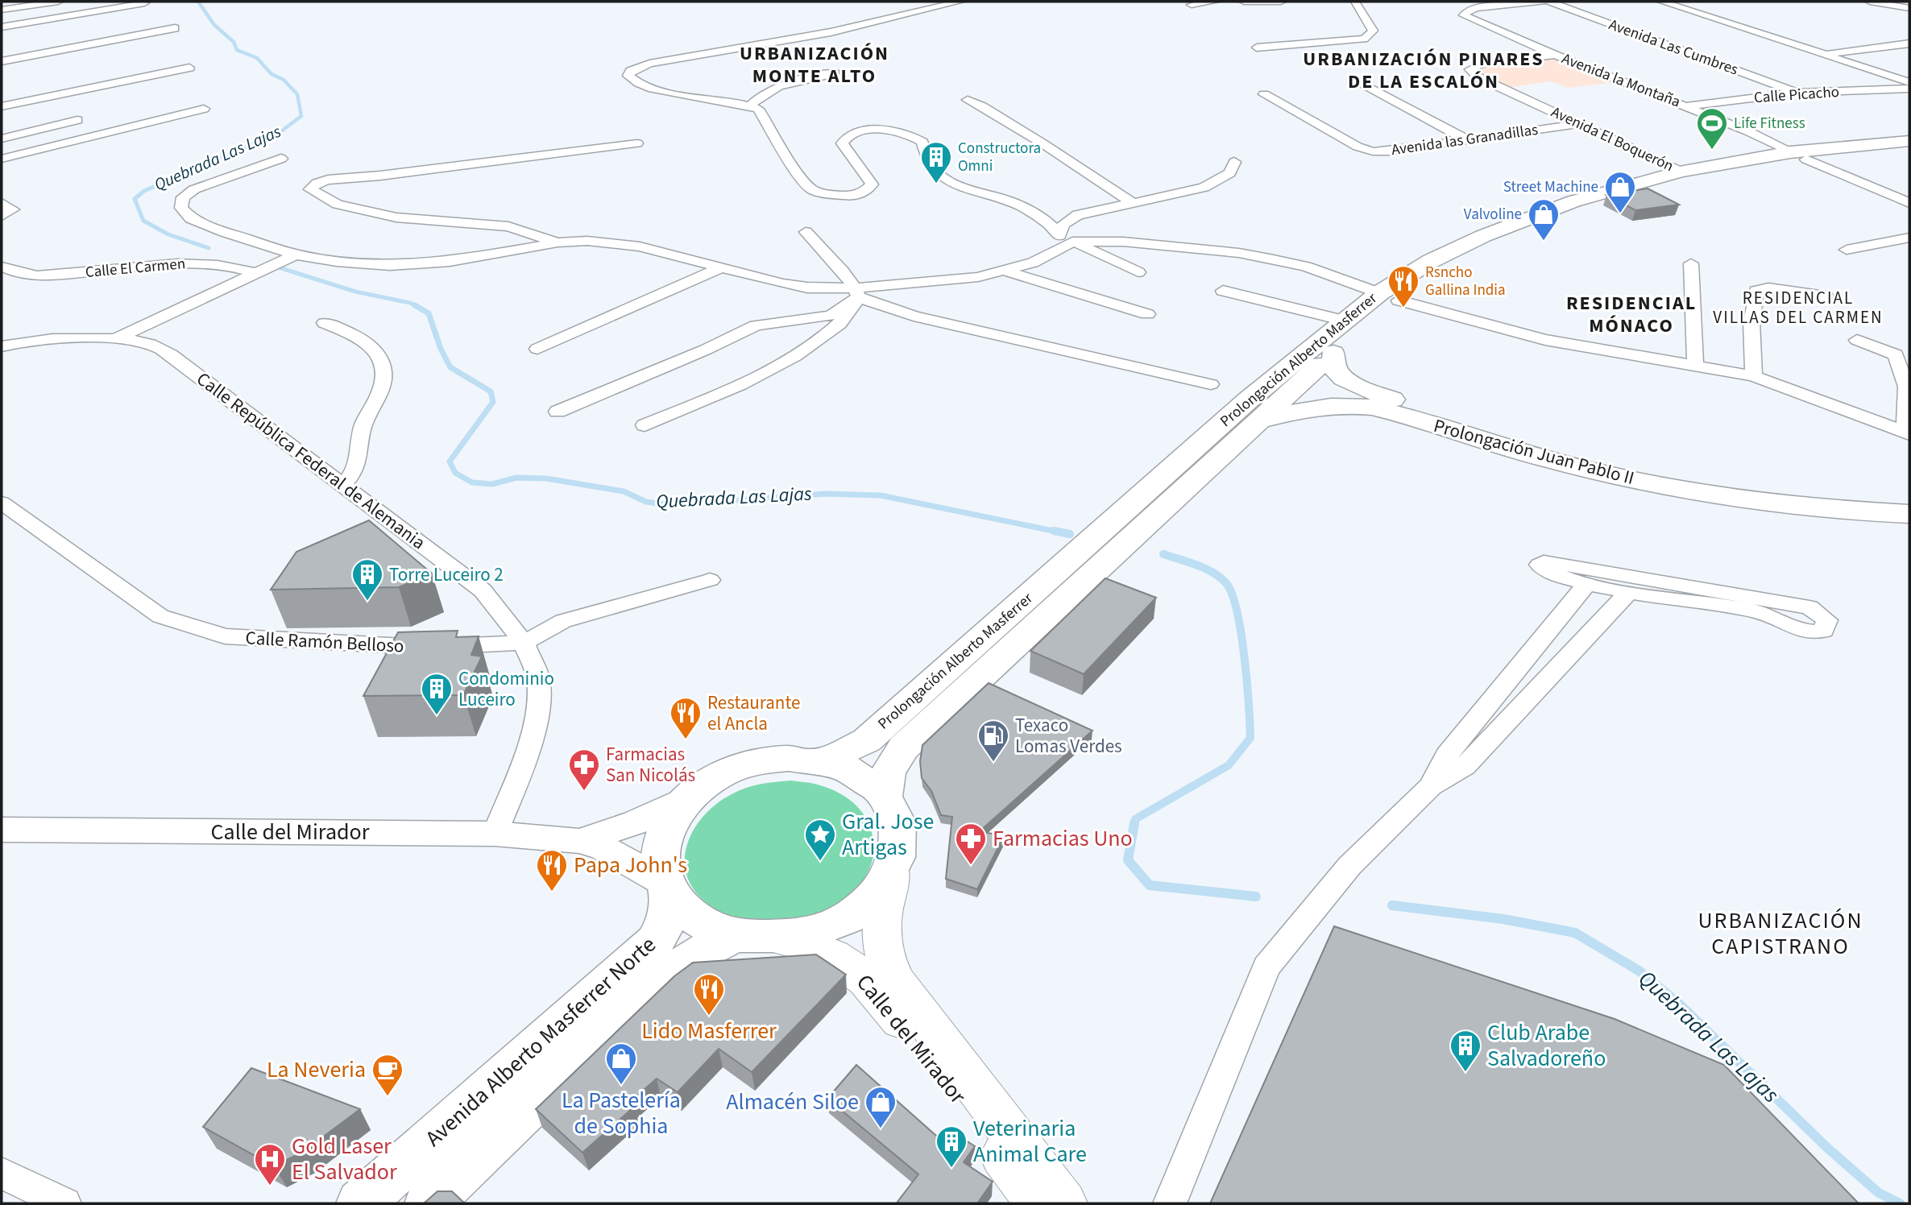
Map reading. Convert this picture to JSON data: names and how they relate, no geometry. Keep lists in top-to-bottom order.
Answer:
{
  "streets": {
    "main road": [
      "Prolongación Alberto Masferrer",
      "Prolongación Juan Pablo II",
      "Calle del Mirador",
      "Avenida Alberto Masferrer Norte"
    ],
    "street": [
      "Avenida Las Cumbres",
      "Avenida la Montaña",
      "Calle Picacho",
      "Avenida El Boquerón",
      "Avenida las Granadillas",
      "Calle El Carmen",
      "Calle República Federal de Alemania",
      "Calle Ramón Belloso"
    ]
  },
  "crossings": [
    ["Avenida Las Cumbres", "Calle Picacho"],
    ["Avenida la Montaña", "Calle Picacho"],
    ["Avenida la Montaña", "Avenida El Boquerón"],
    ["Avenida la Montaña", "Prolongación Alberto Masferrer"],
    ["Avenida El Boquerón", "Avenida las Granadillas"],
    ["Avenida El Boquerón", "Prolongación Alberto Masferrer"],
    ["Prolongación Alberto Masferrer", "Prolongación Juan Pablo II"],
    ["Prolongación Alberto Masferrer", "Avenida Alberto Masferrer Norte"],
    ["Calle República Federal de Alemania", "Calle Ramón Belloso"],
    ["Calle República Federal de Alemania", "Calle del Mirador"],
    ["Calle del Mirador", "Avenida Alberto Masferrer Norte"]
  ],
  "districts": [
    "URBANIZACIÓN MONTE ALTO",
    "URBANIZACIÓN PINARES DE LA ESCALÓN",
    "RESIDENCIAL VILLAS DEL CARMEN",
    "RESIDENCIAL MÓNACO",
    "URBANIZACIÓN CAPISTRANO"
  ],
  "water": ["Quebrada Las Lajas"],
  "places": {
    "sports": ["Life Fitness"],
    "building": [
      "Constructora Omni",
      "Torre Luceiro 2",
      "Condominio Luceiro",
      "Club Arabe Salvadoreño",
      "Veterinaria Animal Care"
    ],
    "shop": [
      "Street Machine",
      "Valvoline",
      "La Pastelería de Sophia",
      "Almacén Siloe"
    ],
    "restaurant": [
      "Rsncho Gallina India",
      "Restaurante el Ancla",
      "Papa John's",
      "Lido Masferrer"
    ],
    "fuel station": ["Texaco Lomas Verdes"],
    "pharmacy": ["Farmacias San Nicolás", "Farmacias Uno"],
    "place": ["Gral. Jose Artigas"],
    "cafe": ["La Neveria"],
    "hospital": ["Gold Laser El Salvador"]
  }
}
